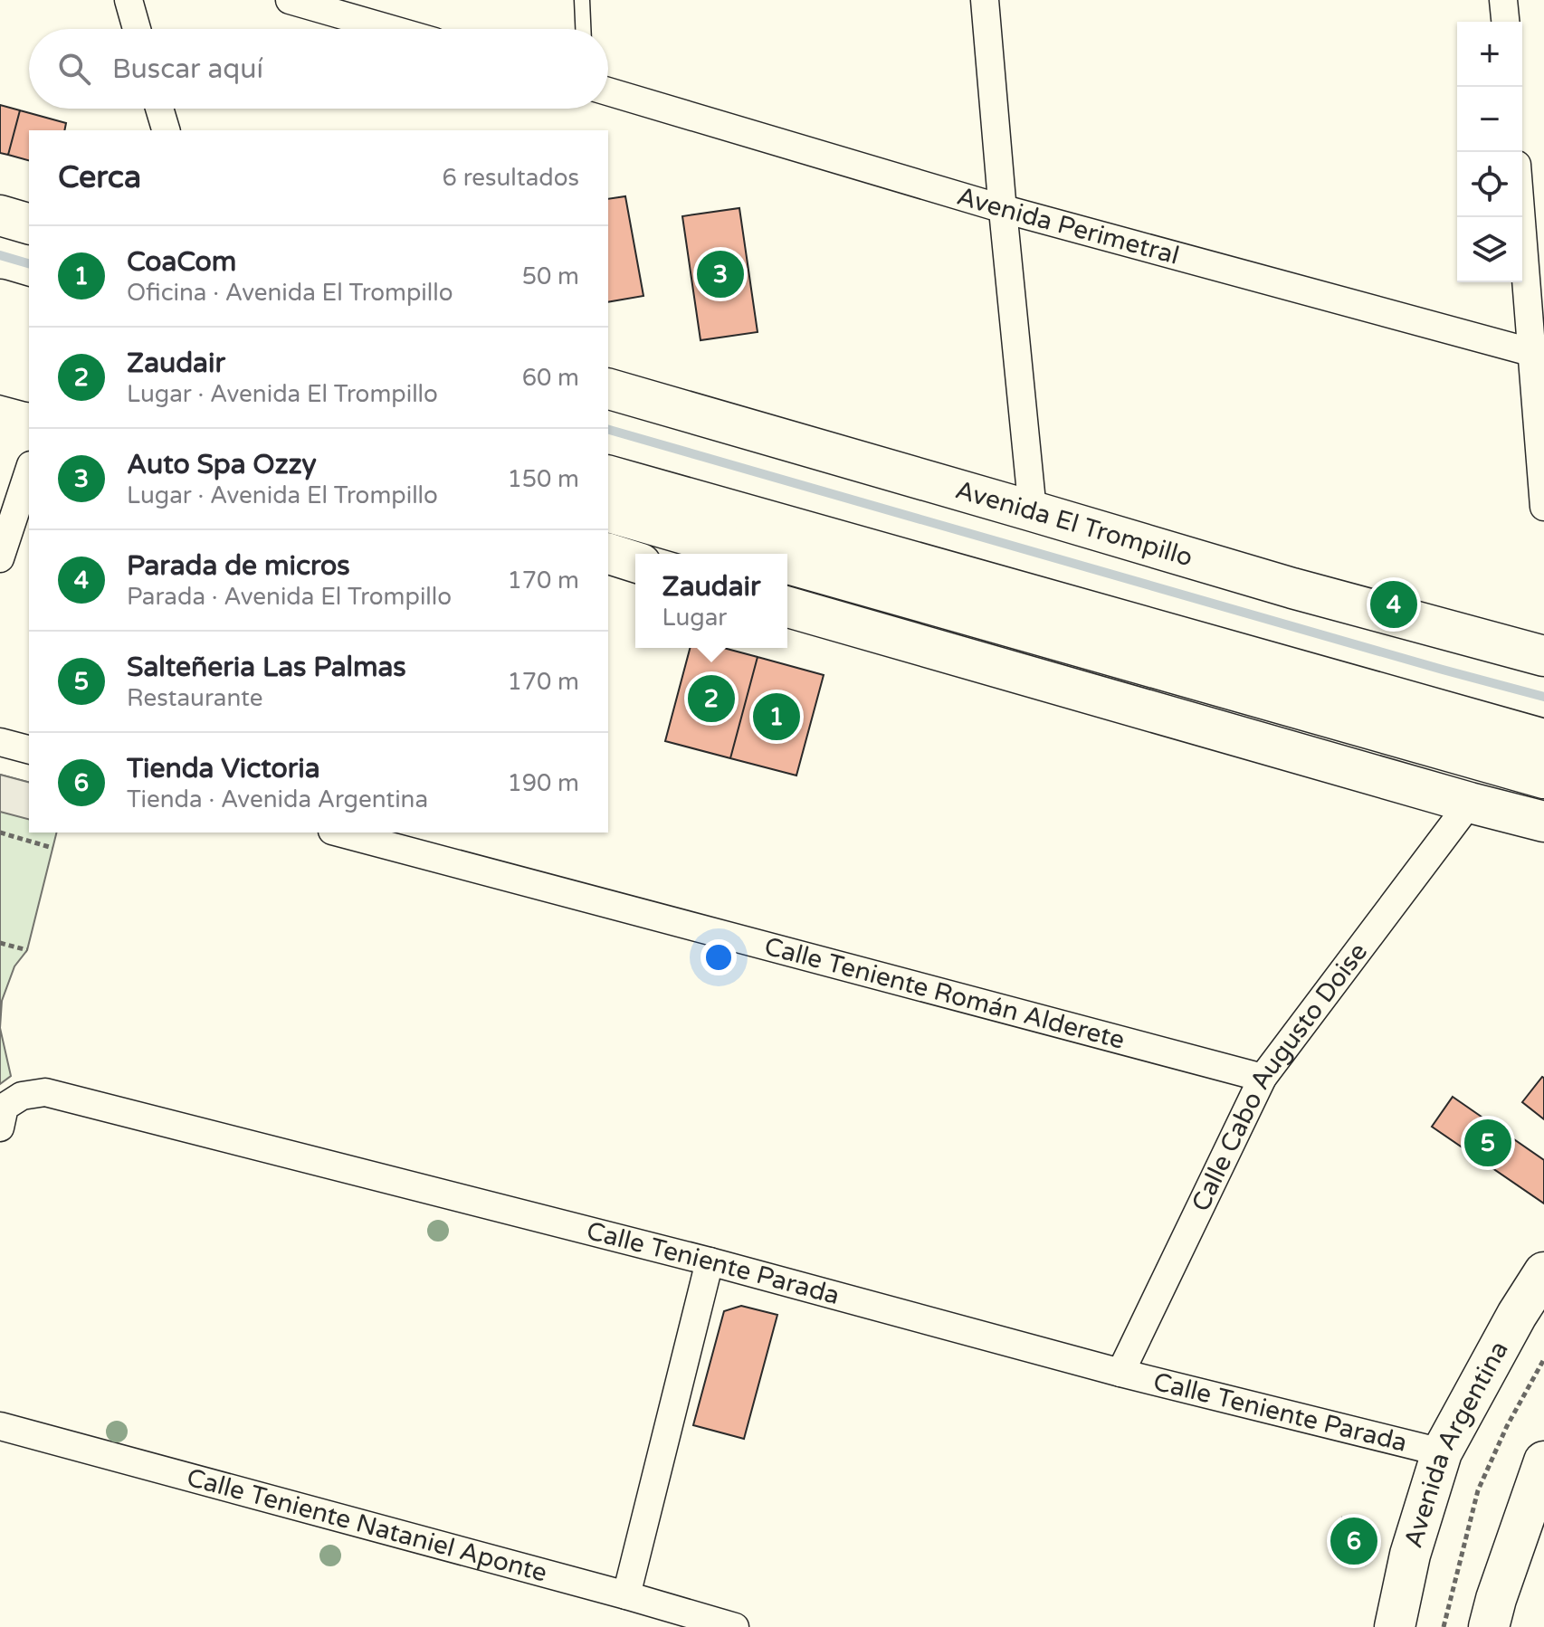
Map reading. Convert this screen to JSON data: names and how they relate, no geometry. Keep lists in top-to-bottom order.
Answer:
{
  "streets": {
    "main road": ["Avenida El Trompillo", "Avenida Argentina"],
    "street": [
      "Avenida Perimetral",
      "Calle Teniente Román Alderete",
      "Calle Cabo Augusto Doise",
      "Calle Teniente Parada",
      "Calle Teniente Nataniel Aponte"
    ]
  },
  "crossings": [
    ["Calle Teniente Román Alderete", "Calle Cabo Augusto Doise"],
    ["Calle Cabo Augusto Doise", "Calle Teniente Parada"],
    ["Calle Teniente Parada", "Avenida Argentina"]
  ],
  "page": {
    "map_buttons": ["+", "−"],
    "search": "Buscar aquí",
    "heading": ["Cerca", "6 resultados"],
    "list": [
      {
        "mark": "1",
        "name": "CoaCom",
        "note": "Oficina · Avenida El Trompillo",
        "value": "50 m"
      },
      {
        "mark": "2",
        "name": "Zaudair",
        "note": "Lugar · Avenida El Trompillo",
        "value": "60 m"
      },
      {
        "mark": "3",
        "name": "Auto Spa Ozzy",
        "note": "Lugar · Avenida El Trompillo",
        "value": "150 m"
      },
      {
        "mark": "4",
        "name": "Parada de micros",
        "note": "Parada · Avenida El Trompillo",
        "value": "170 m"
      },
      {
        "mark": "5",
        "name": "Salteñeria Las Palmas",
        "note": "Restaurante",
        "value": "170 m"
      },
      {
        "mark": "6",
        "name": "Tienda Victoria",
        "note": "Tienda · Avenida Argentina",
        "value": "190 m"
      }
    ],
    "pins": [
      "3",
      "4",
      "2",
      "1",
      "5",
      "6"
    ],
    "popup": ["Zaudair", "Lugar"]
  }
}
